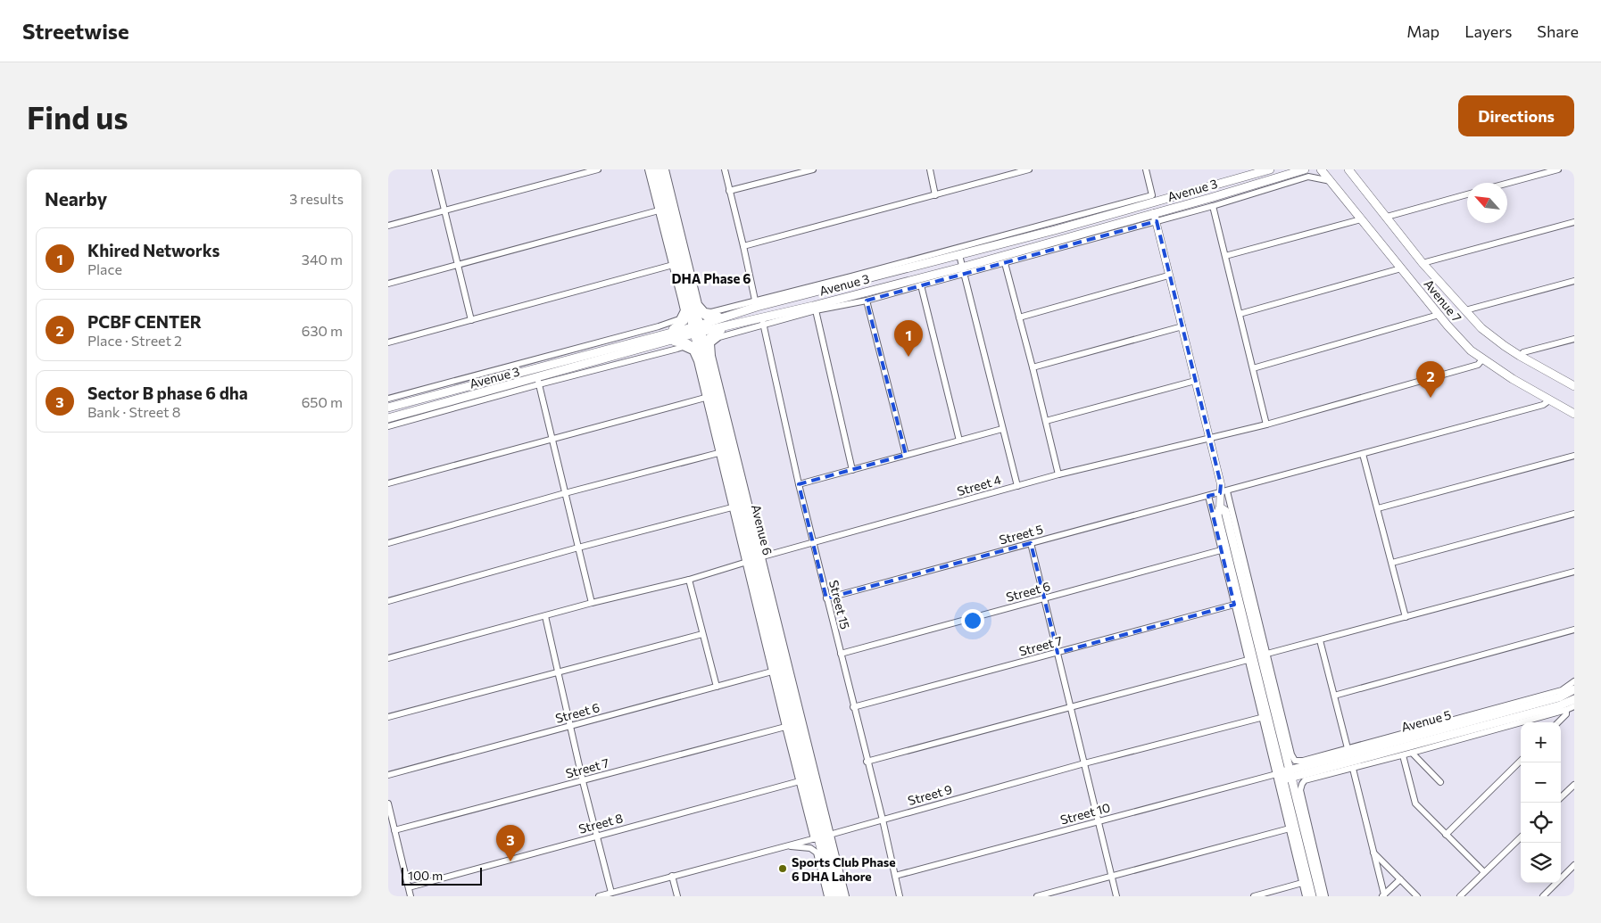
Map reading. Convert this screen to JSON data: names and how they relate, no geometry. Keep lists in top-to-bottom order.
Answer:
{
  "streets": {
    "main road": [
      "Avenue 3",
      "Avenue 7",
      "Avenue 6",
      "Avenue 5"
    ],
    "street": [
      "Street 4",
      "Street 5",
      "Street 6",
      "Street 15",
      "Street 7",
      "Street 9",
      "Street 10",
      "Street 8"
    ]
  },
  "crossings": [
    ["Avenue 3", "Avenue 6"],
    ["Avenue 3", "Street 15"],
    ["Avenue 7", "Street 4"],
    ["Avenue 7", "Street 5"],
    ["Street 4", "Avenue 6"],
    ["Street 4", "Street 15"],
    ["Avenue 6", "Street 9"],
    ["Street 5", "Street 15"],
    ["Street 6", "Street 15"],
    ["Street 15", "Street 7"],
    ["Street 15", "Street 9"],
    ["Street 15", "Street 10"],
    ["Avenue 5", "Street 10"]
  ],
  "districts": ["DHA Phase 6"],
  "places": ["Sports Club Phase 6 DHA Lahore"],
  "scale_bar": "100 m",
  "north": "top left",
  "page": {
    "header": "Streetwise",
    "nav": ["Map", "Layers", "Share"],
    "buttons": "Directions",
    "title": "Find us",
    "heading": ["Nearby", "3 results"],
    "list": [
      {
        "mark": "1",
        "name": "Khired Networks",
        "note": "Place",
        "value": "340 m"
      },
      {
        "mark": "2",
        "name": "PCBF CENTER",
        "note": "Place · Street 2",
        "value": "630 m"
      },
      {
        "mark": "3",
        "name": "Sector B phase 6 dha",
        "note": "Bank · Street 8",
        "value": "650 m"
      }
    ],
    "pins": ["1", "2", "3"],
    "map_buttons": ["+", "−"],
    "scale": "100 m"
  }
}
